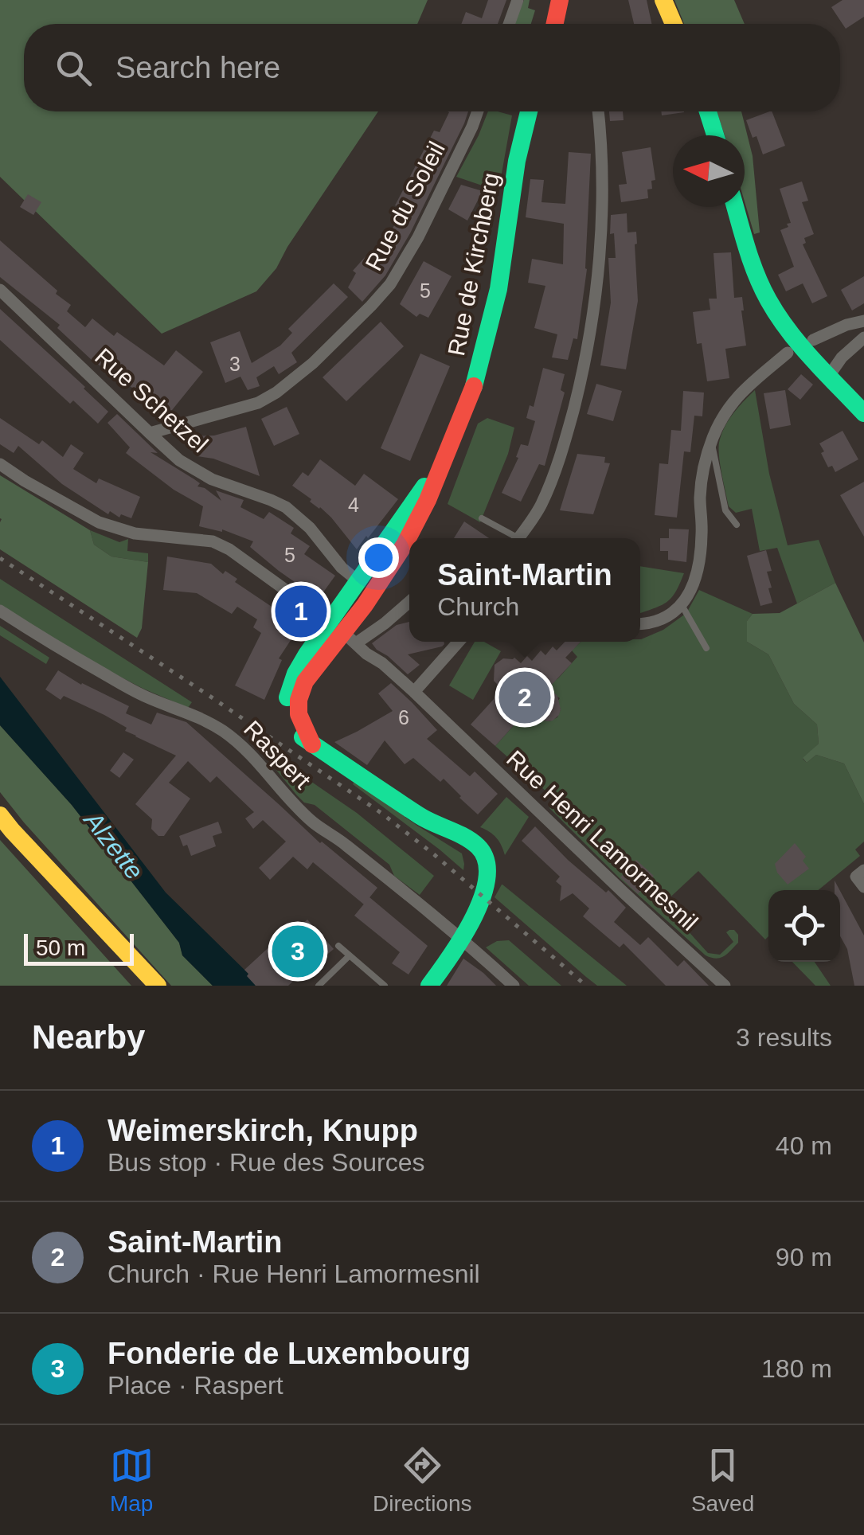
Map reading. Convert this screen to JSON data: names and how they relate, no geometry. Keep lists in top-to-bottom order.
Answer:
{
  "streets": {
    "main road": ["Rue de Kirchberg"],
    "street": [
      "Rue du Soleil",
      "Rue Schetzel",
      "Raspert",
      "Rue Henri Lamormesnil"
    ]
  },
  "crossings": [
    ["Rue du Soleil", "Rue Schetzel"],
    ["Rue de Kirchberg", "Rue Schetzel"],
    ["Rue de Kirchberg", "Raspert"],
    ["Rue de Kirchberg", "Rue Henri Lamormesnil"]
  ],
  "water": ["Alzette"],
  "house_numbers": [
    "5",
    "3",
    "4",
    "5",
    "6"
  ],
  "scale_bar": "50 m",
  "north": "left",
  "page": {
    "search": "Search here",
    "popup": ["Saint-Martin", "Church"],
    "pins": ["1", "2", "3"],
    "scale": "50 m",
    "heading": ["Nearby", "3 results"],
    "list": [
      {
        "mark": "1",
        "name": "Weimerskirch, Knupp",
        "note": "Bus stop · Rue des Sources",
        "value": "40 m"
      },
      {
        "mark": "2",
        "name": "Saint-Martin",
        "note": "Church · Rue Henri Lamormesnil",
        "value": "90 m"
      },
      {
        "mark": "3",
        "name": "Fonderie de Luxembourg",
        "note": "Place · Raspert",
        "value": "180 m"
      }
    ],
    "nav": ["Map", "Directions", "Saved"]
  }
}
